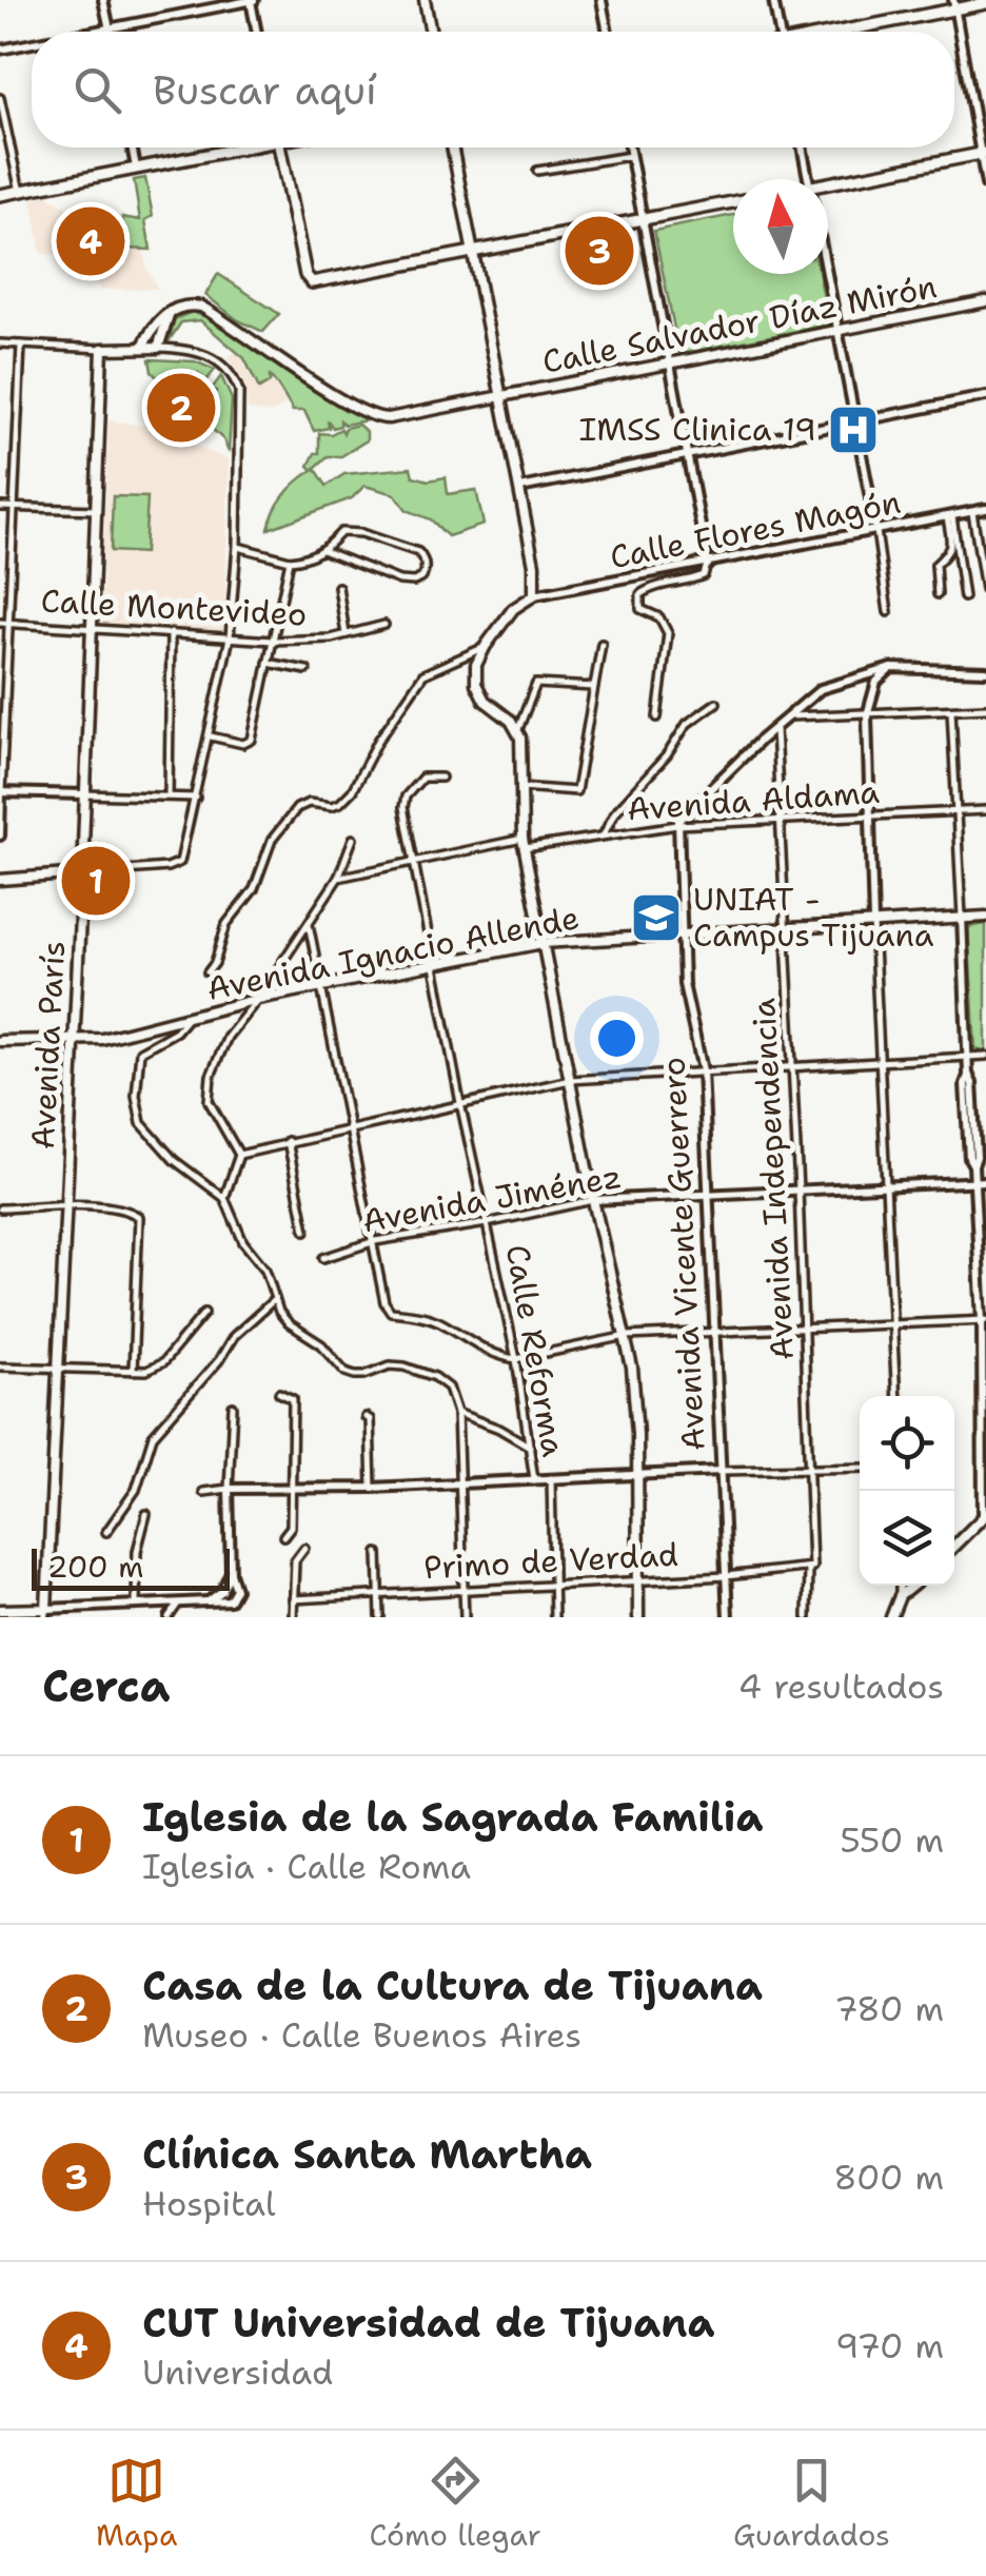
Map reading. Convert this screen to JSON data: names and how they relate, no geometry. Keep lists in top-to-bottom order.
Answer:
{
  "streets": {
    "main road": ["Calle Salvador Díaz Mirón", "Avenida Ignacio Allende", "Avenida París"],
    "street": [
      "Calle Flores Magón",
      "Calle Montevideo",
      "Avenida Aldama",
      "Avenida Independencia",
      "Avenida Jiménez",
      "Avenida Vicente Guerrero",
      "Calle Reforma",
      "Primo de Verdad"
    ]
  },
  "crossings": [
    ["Calle Montevideo", "Avenida París"],
    ["Avenida Aldama", "Avenida Independencia"],
    ["Avenida Aldama", "Avenida Vicente Guerrero"],
    ["Avenida Aldama", "Calle Reforma"],
    ["Avenida Ignacio Allende", "Avenida París"],
    ["Avenida Ignacio Allende", "Avenida Independencia"],
    ["Avenida Ignacio Allende", "Avenida Vicente Guerrero"],
    ["Avenida Ignacio Allende", "Calle Reforma"],
    ["Avenida Independencia", "Avenida Jiménez"],
    ["Avenida Independencia", "Primo de Verdad"],
    ["Avenida Jiménez", "Avenida Vicente Guerrero"],
    ["Avenida Jiménez", "Calle Reforma"],
    ["Avenida Vicente Guerrero", "Primo de Verdad"]
  ],
  "places": {
    "hospital": ["IMSS Clinica 19"],
    "school or university": ["UNIAT - Campus Tijuana"]
  },
  "scale_bar": "200 m",
  "north": "top",
  "page": {
    "search": "Buscar aquí",
    "pins": [
      "4",
      "3",
      "2",
      "1"
    ],
    "scale": "200 m",
    "heading": ["Cerca", "4 resultados"],
    "list": [
      {
        "mark": "1",
        "name": "Iglesia de la Sagrada Familia",
        "note": "Iglesia · Calle Roma",
        "value": "550 m"
      },
      {
        "mark": "2",
        "name": "Casa de la Cultura de Tijuana",
        "note": "Museo · Calle Buenos Aires",
        "value": "780 m"
      },
      {
        "mark": "3",
        "name": "Clínica Santa Martha",
        "note": "Hospital",
        "value": "800 m"
      },
      {
        "mark": "4",
        "name": "CUT Universidad de Tijuana",
        "note": "Universidad",
        "value": "970 m"
      }
    ],
    "nav": ["Mapa", "Cómo llegar", "Guardados"]
  }
}
